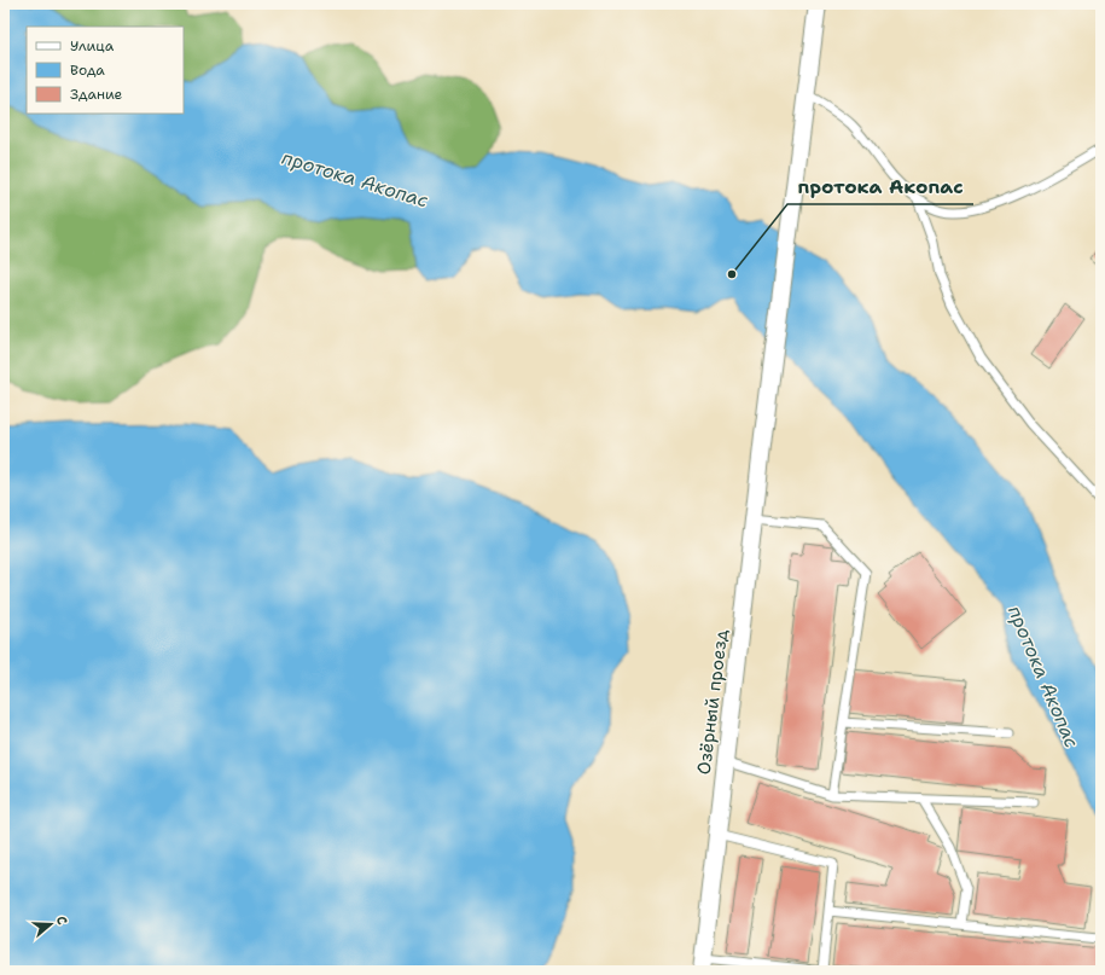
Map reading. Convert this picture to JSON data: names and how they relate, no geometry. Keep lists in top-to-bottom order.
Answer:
{
  "streets": {
    "street": ["Озёрный проезд"]
  },
  "water": ["протока Акопас"],
  "places": ["протока Акопас"],
  "legend": ["Улица", "Вода", "Здание"],
  "north": "right"
}
